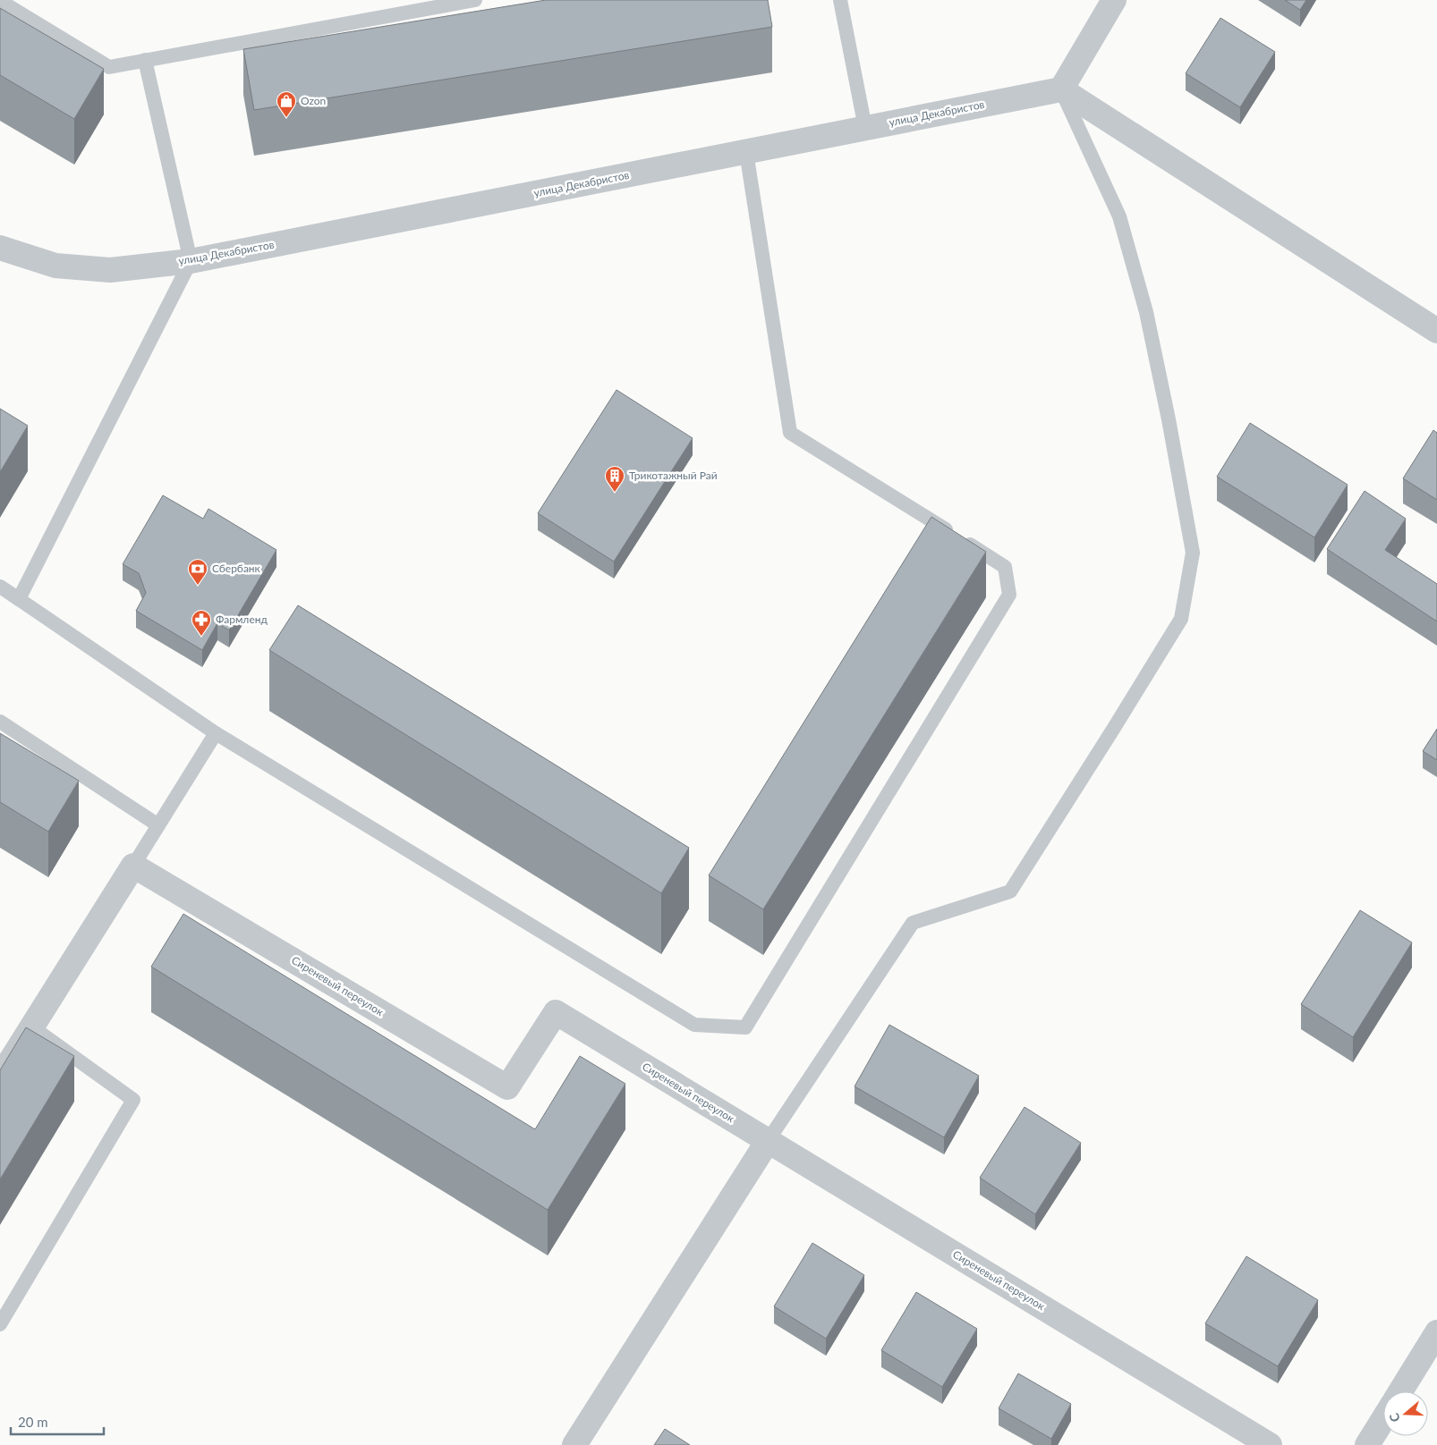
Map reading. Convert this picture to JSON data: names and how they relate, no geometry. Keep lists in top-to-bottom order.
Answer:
{
  "streets": {
    "street": ["улица Декабристов", "Сиреневый переулок"]
  },
  "places": {
    "shop": ["Ozon"],
    "building": ["Трикотажный Рай"],
    "bank": ["Сбербанк"],
    "pharmacy": ["Фармленд"]
  },
  "scale_bar": "20 m",
  "north": "left"
}
